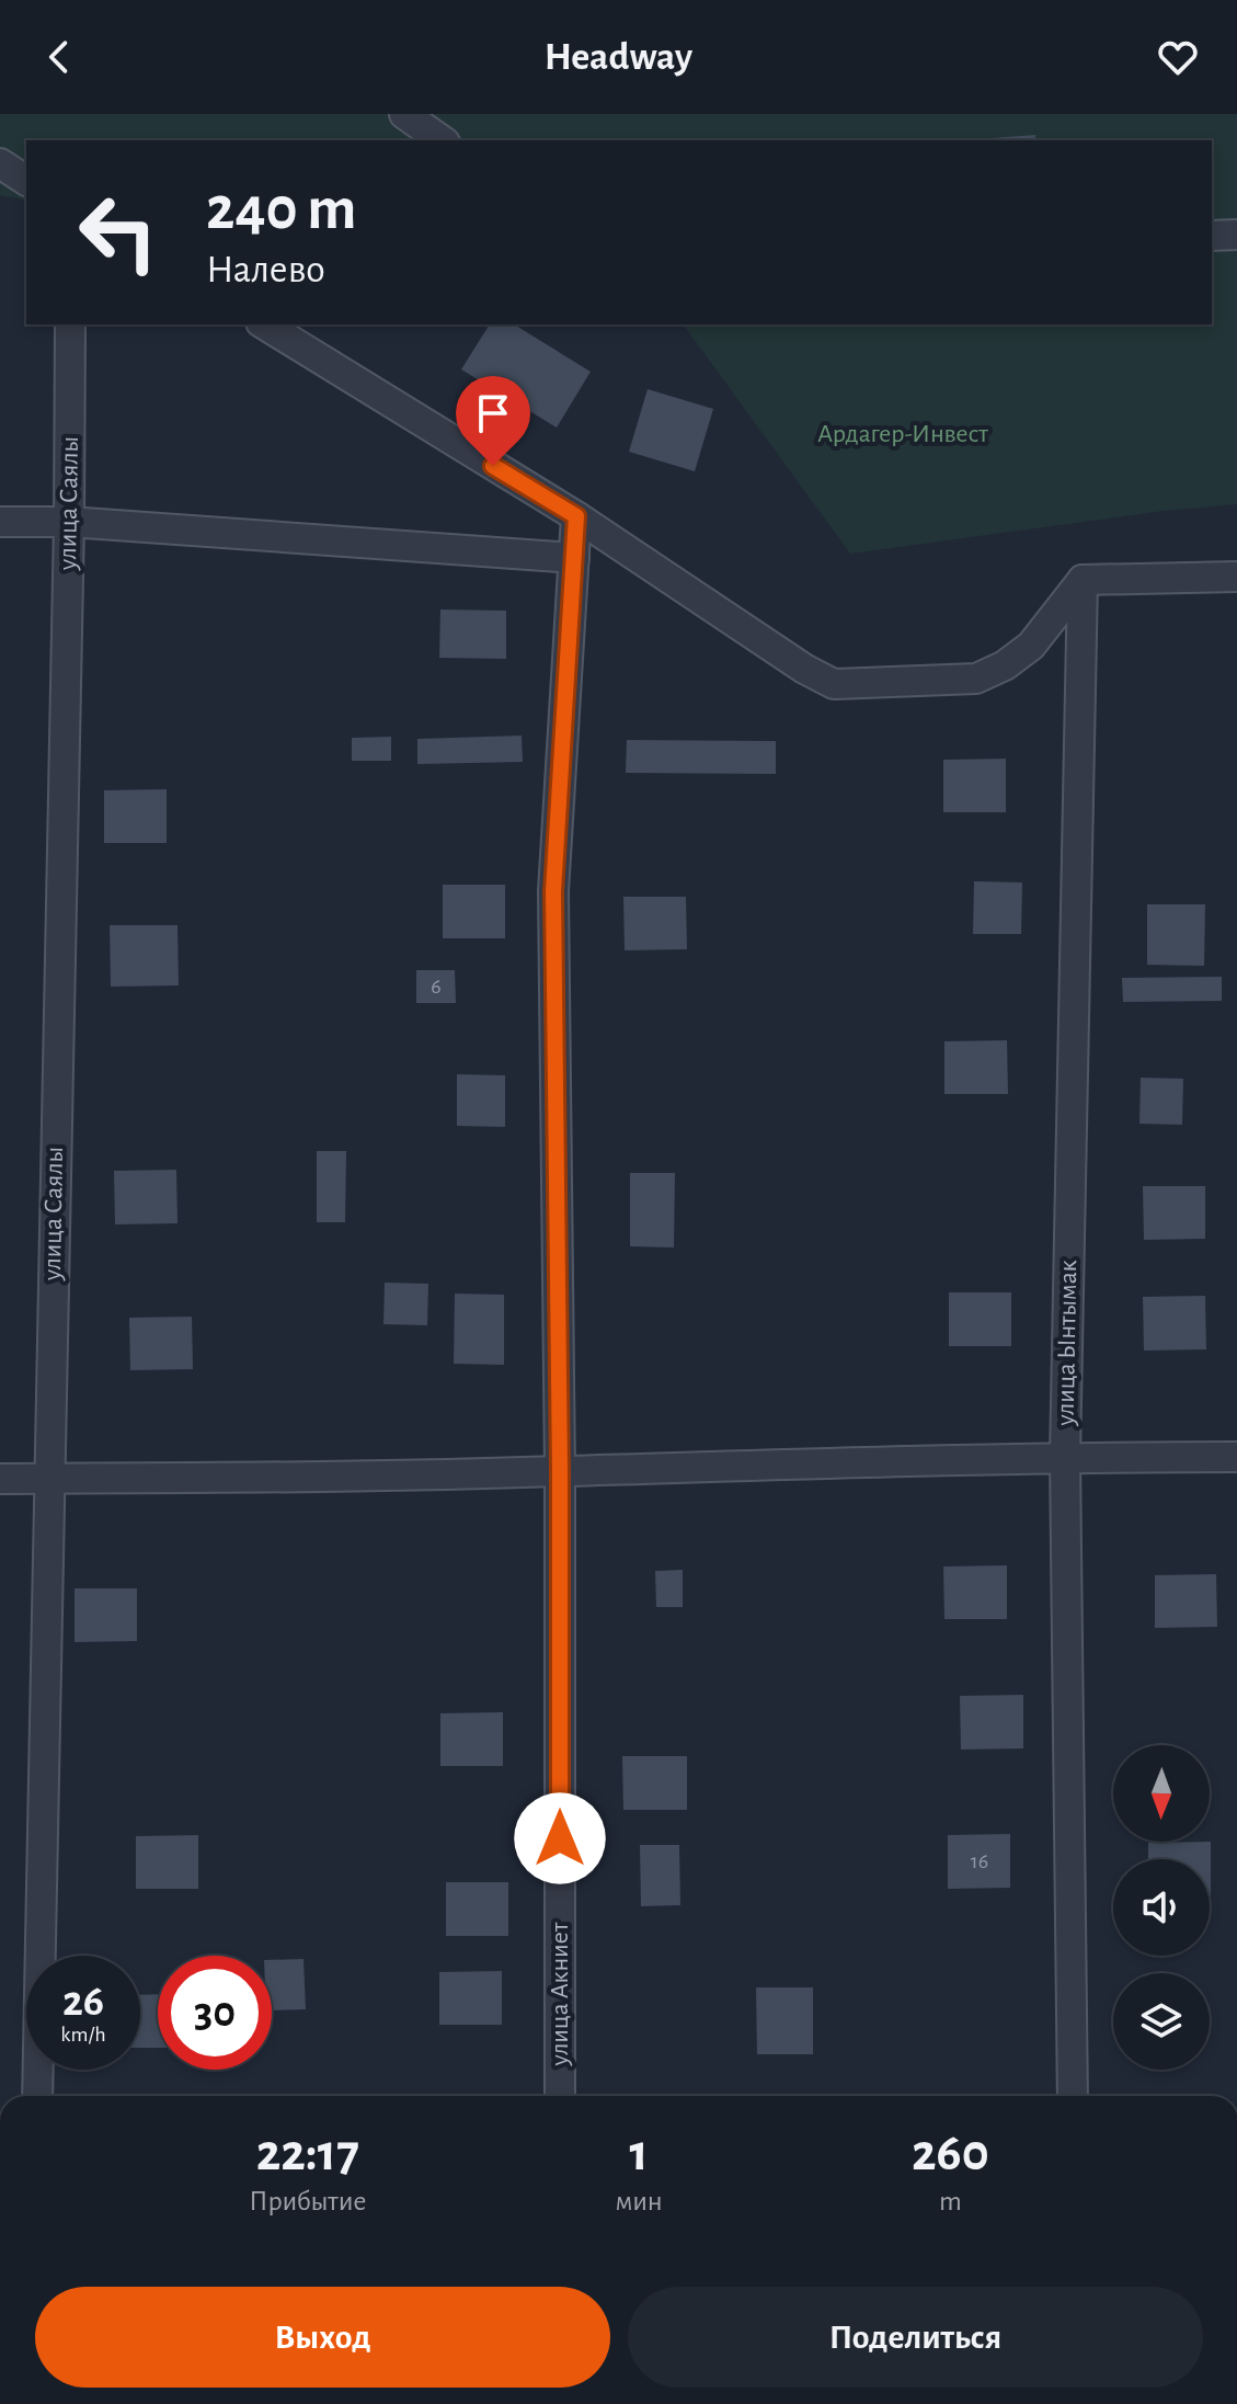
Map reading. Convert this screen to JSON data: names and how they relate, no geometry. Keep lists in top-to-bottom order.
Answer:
{
  "streets": {
    "street": ["улица Саялы", "улица Ынтымак", "улица Акниет"]
  },
  "parks": ["Ардагер-Инвест"],
  "house_numbers": ["6", "16"],
  "north": "bottom",
  "page": {
    "header": "Headway",
    "turn": ["240 m", "Налево"],
    "speed": "26 km/h",
    "limit": "30",
    "eta": [
      "22:17",
      "Прибытие",
      "1",
      "мин",
      "260",
      "m"
    ],
    "buttons": ["Выход", "Поделиться"]
  }
}
